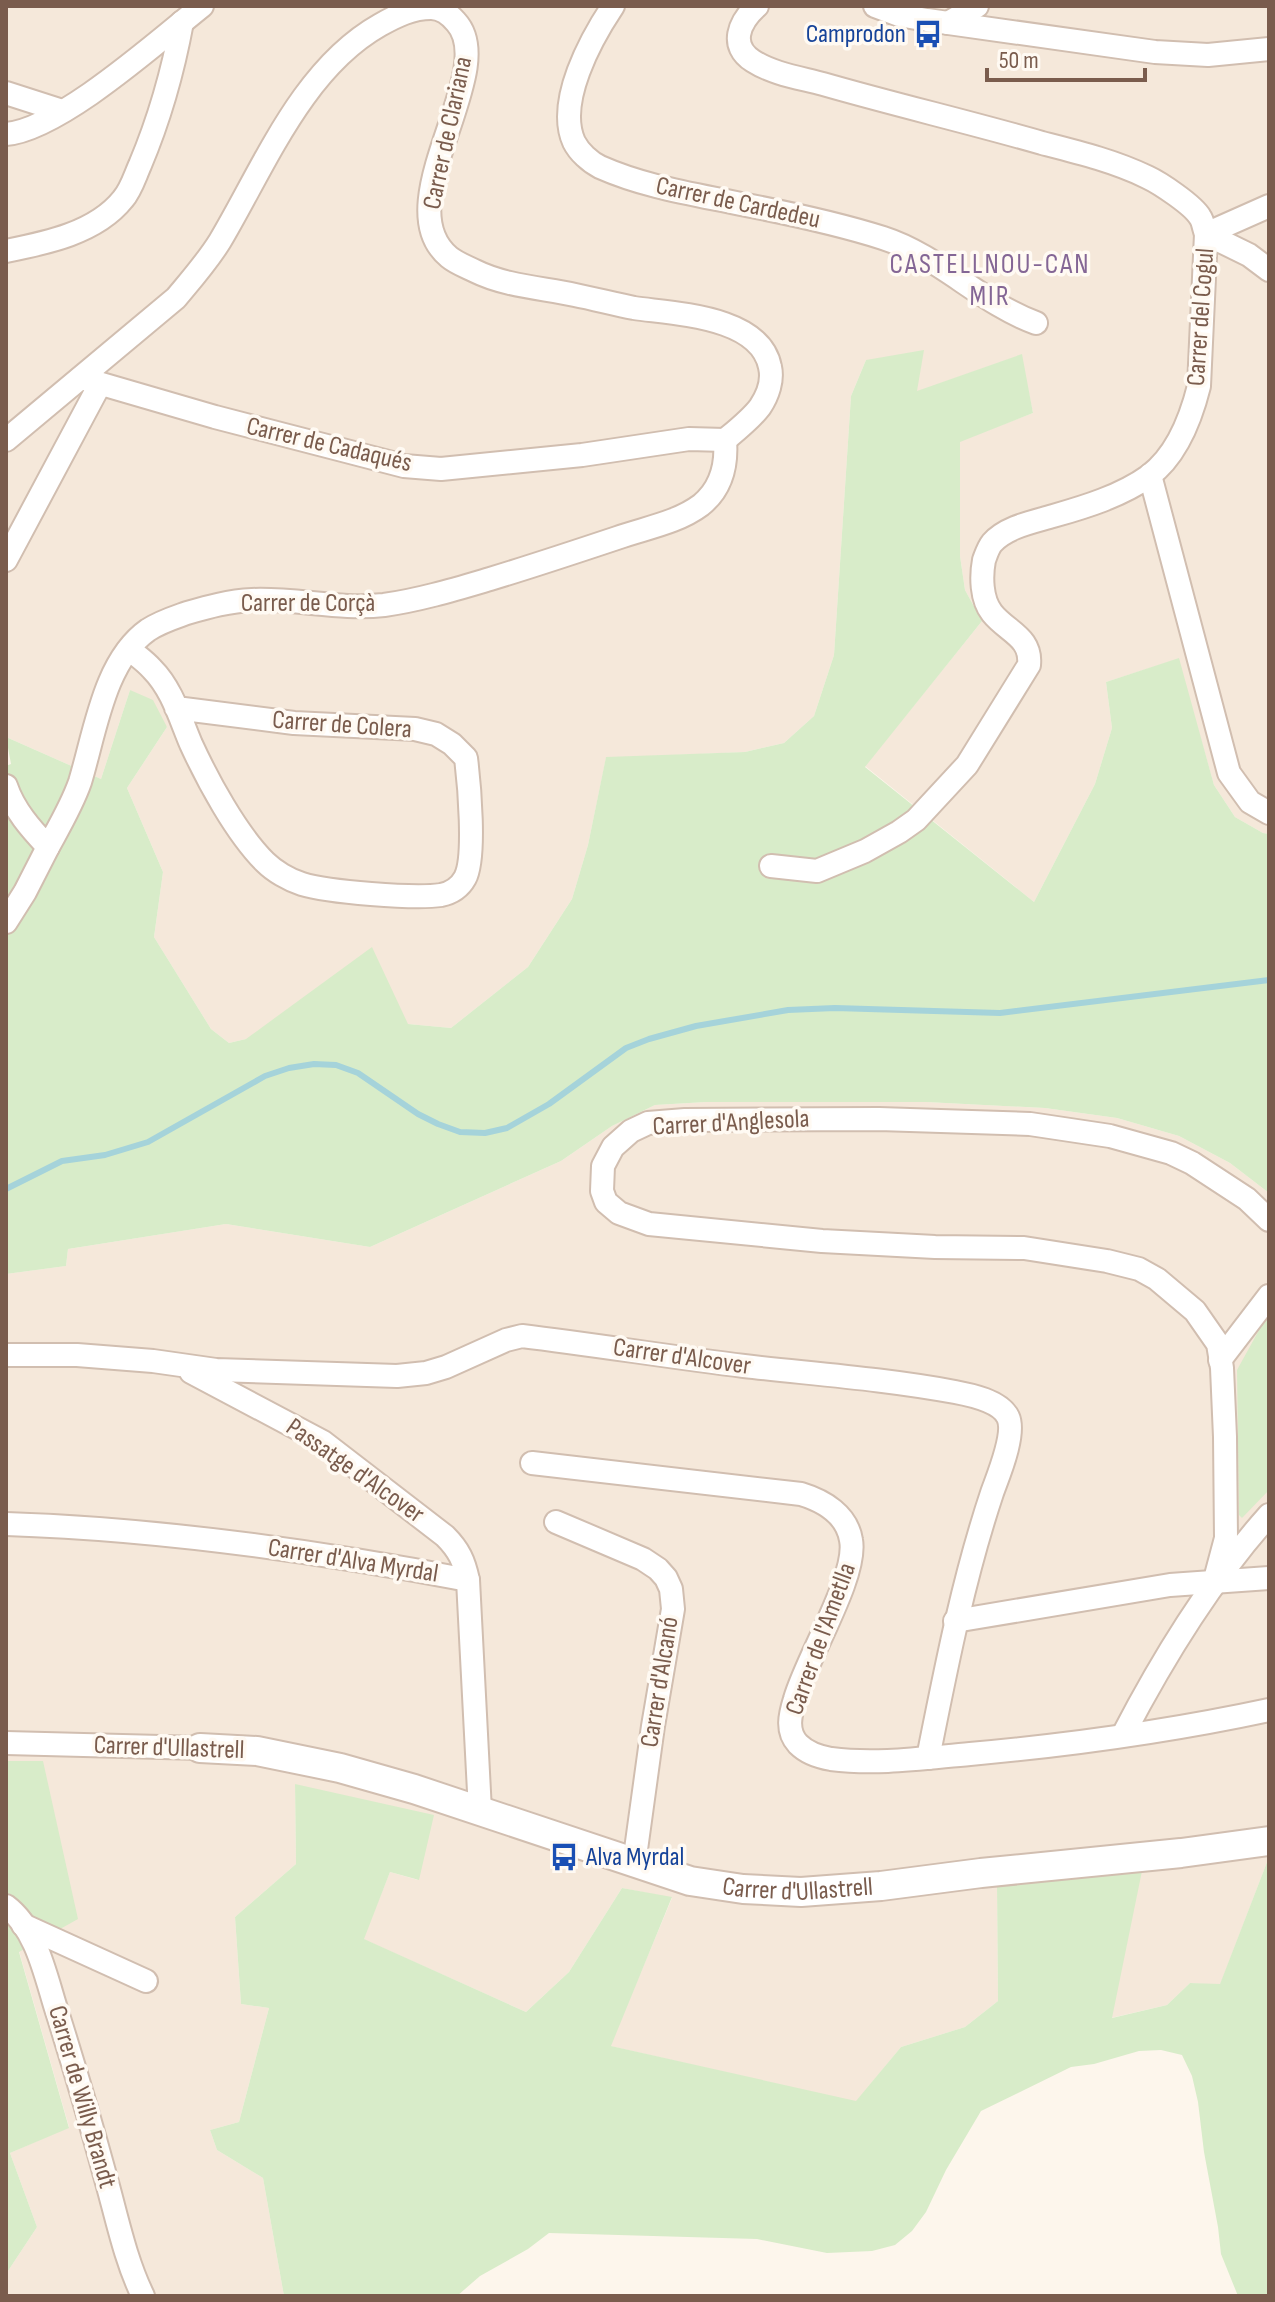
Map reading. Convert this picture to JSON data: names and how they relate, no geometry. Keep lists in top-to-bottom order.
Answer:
{
  "streets": {
    "street": [
      "Carrer de Clariana",
      "Carrer de Cardedeu",
      "Carrer del Cogul",
      "Carrer de Cadaqués",
      "Carrer de Corçà",
      "Carrer de Colera",
      "Carrer d'Anglesola",
      "Carrer d'Alcover",
      "Passatge d'Alcover",
      "Carrer d'Alva Myrdal",
      "Carrer de l'Ametlla",
      "Carrer d'Alcanó",
      "Carrer d'Ullastrell",
      "Carrer de Willy Brandt"
    ]
  },
  "crossings": [
    ["Carrer de Clariana", "Carrer de Cadaqués"],
    ["Carrer de Clariana", "Carrer de Corçà"],
    ["Carrer de Cadaqués", "Carrer de Corçà"],
    ["Carrer de Corçà", "Carrer de Colera"],
    ["Carrer d'Alcover", "Passatge d'Alcover"],
    ["Carrer d'Alcover", "Carrer de l'Ametlla"],
    ["Passatge d'Alcover", "Carrer d'Alva Myrdal"],
    ["Carrer d'Alva Myrdal", "Carrer d'Ullastrell"],
    ["Carrer d'Alcanó", "Carrer d'Ullastrell"]
  ],
  "districts": ["CASTELLNOU-CAN MIR"],
  "places": {
    "bus stop": ["Camprodon", "Alva Myrdal"]
  },
  "scale_bar": "50 m"
}
